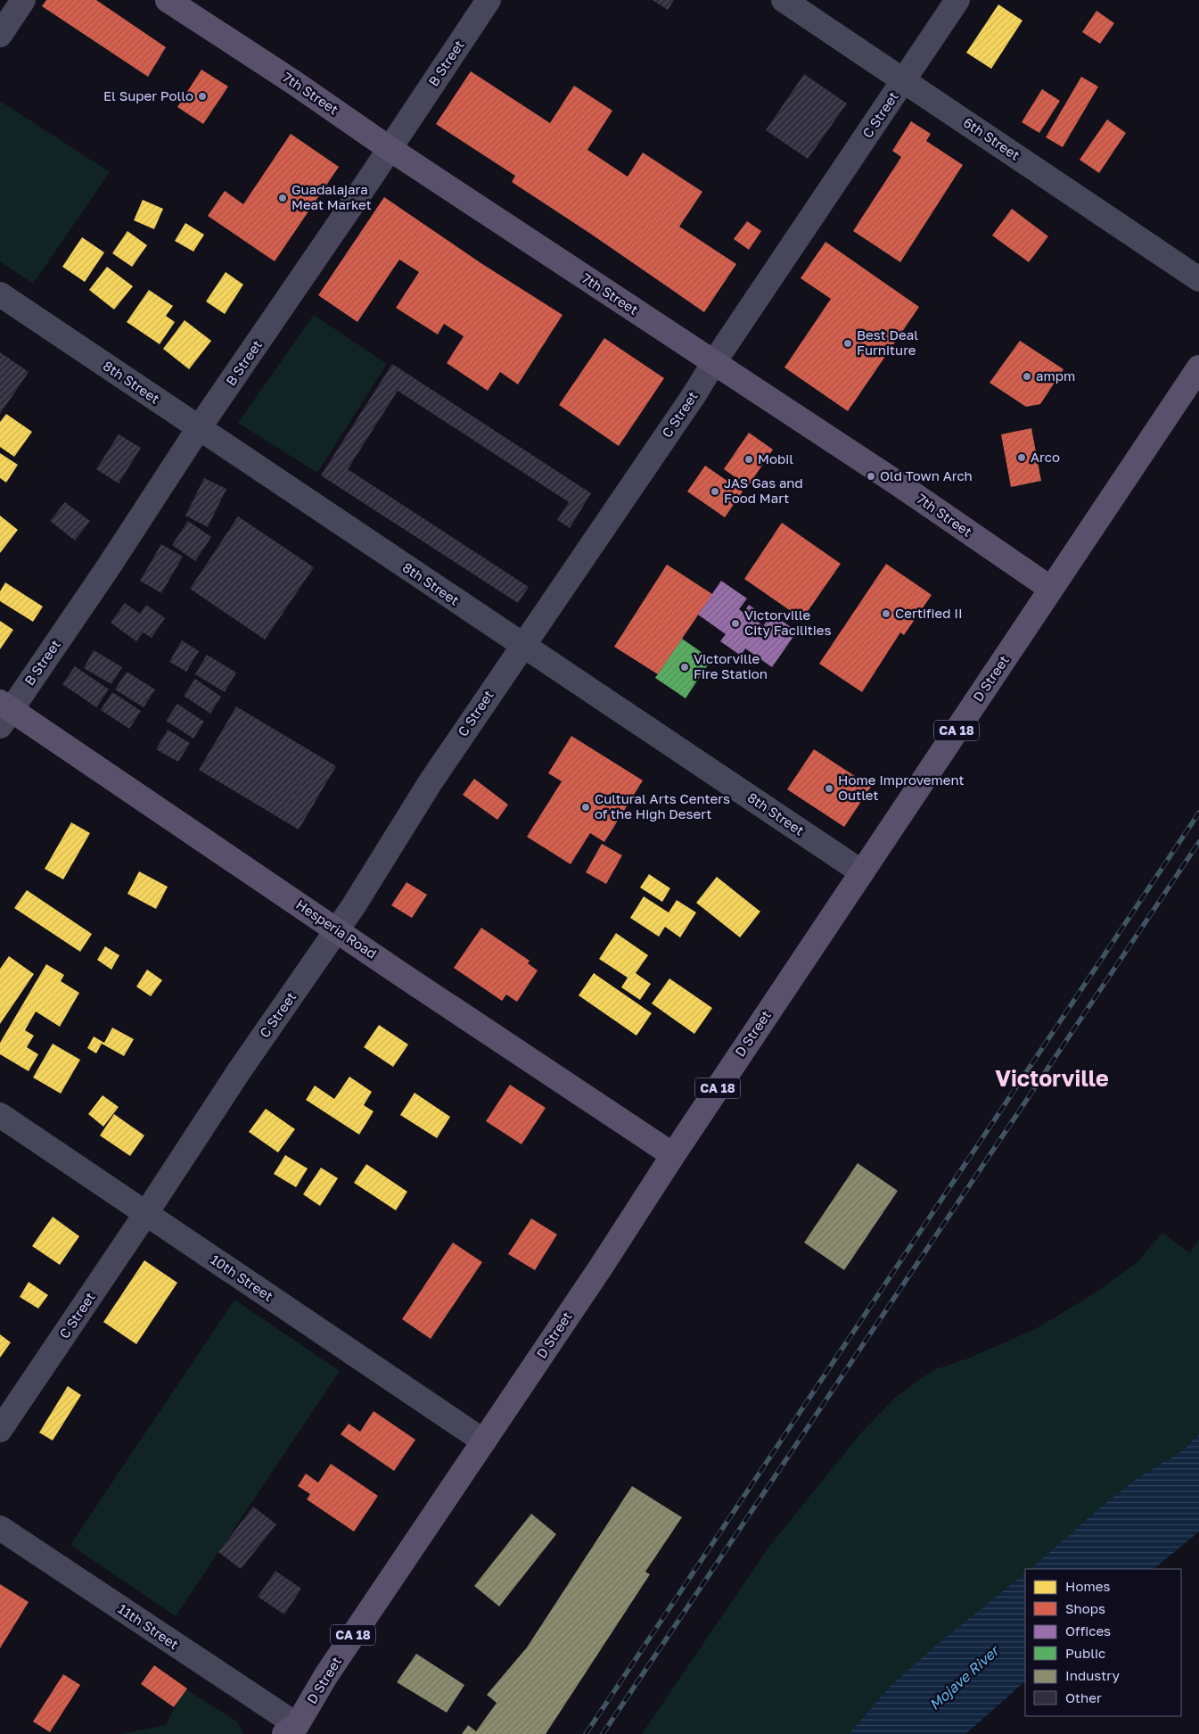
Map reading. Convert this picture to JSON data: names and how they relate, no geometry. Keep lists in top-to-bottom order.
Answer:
{
  "streets": {
    "main road": [
      "7th Street",
      "D Street",
      "CA 18",
      "Hesperia Road"
    ],
    "street": [
      "B Street",
      "C Street",
      "6th Street",
      "8th Street",
      "10th Street",
      "11th Street"
    ]
  },
  "crossings": [
    ["B Street", "7th Street"],
    ["B Street", "8th Street"],
    ["B Street", "Hesperia Road"],
    ["7th Street", "C Street"],
    ["7th Street", "D Street"],
    ["C Street", "6th Street"],
    ["C Street", "8th Street"],
    ["C Street", "Hesperia Road"],
    ["C Street", "10th Street"],
    ["8th Street", "D Street"],
    ["D Street", "Hesperia Road"],
    ["D Street", "10th Street"],
    ["D Street", "11th Street"]
  ],
  "districts": ["Victorville"],
  "water": ["Mojave River"],
  "places": [
    "El Super Pollo",
    "Guadalajara Meat Market",
    "Best Deal Furniture",
    "ampm",
    "Arco",
    "Mobil",
    "Old Town Arch",
    "JAS Gas and Food Mart",
    "Certified II",
    "Victorville City Facilities",
    "Victorville Fire Station",
    "Home Improvement Outlet",
    "Cultural Arts Centers of the High Desert"
  ],
  "legend": [
    "Homes",
    "Shops",
    "Offices",
    "Public",
    "Industry",
    "Other"
  ]
}
